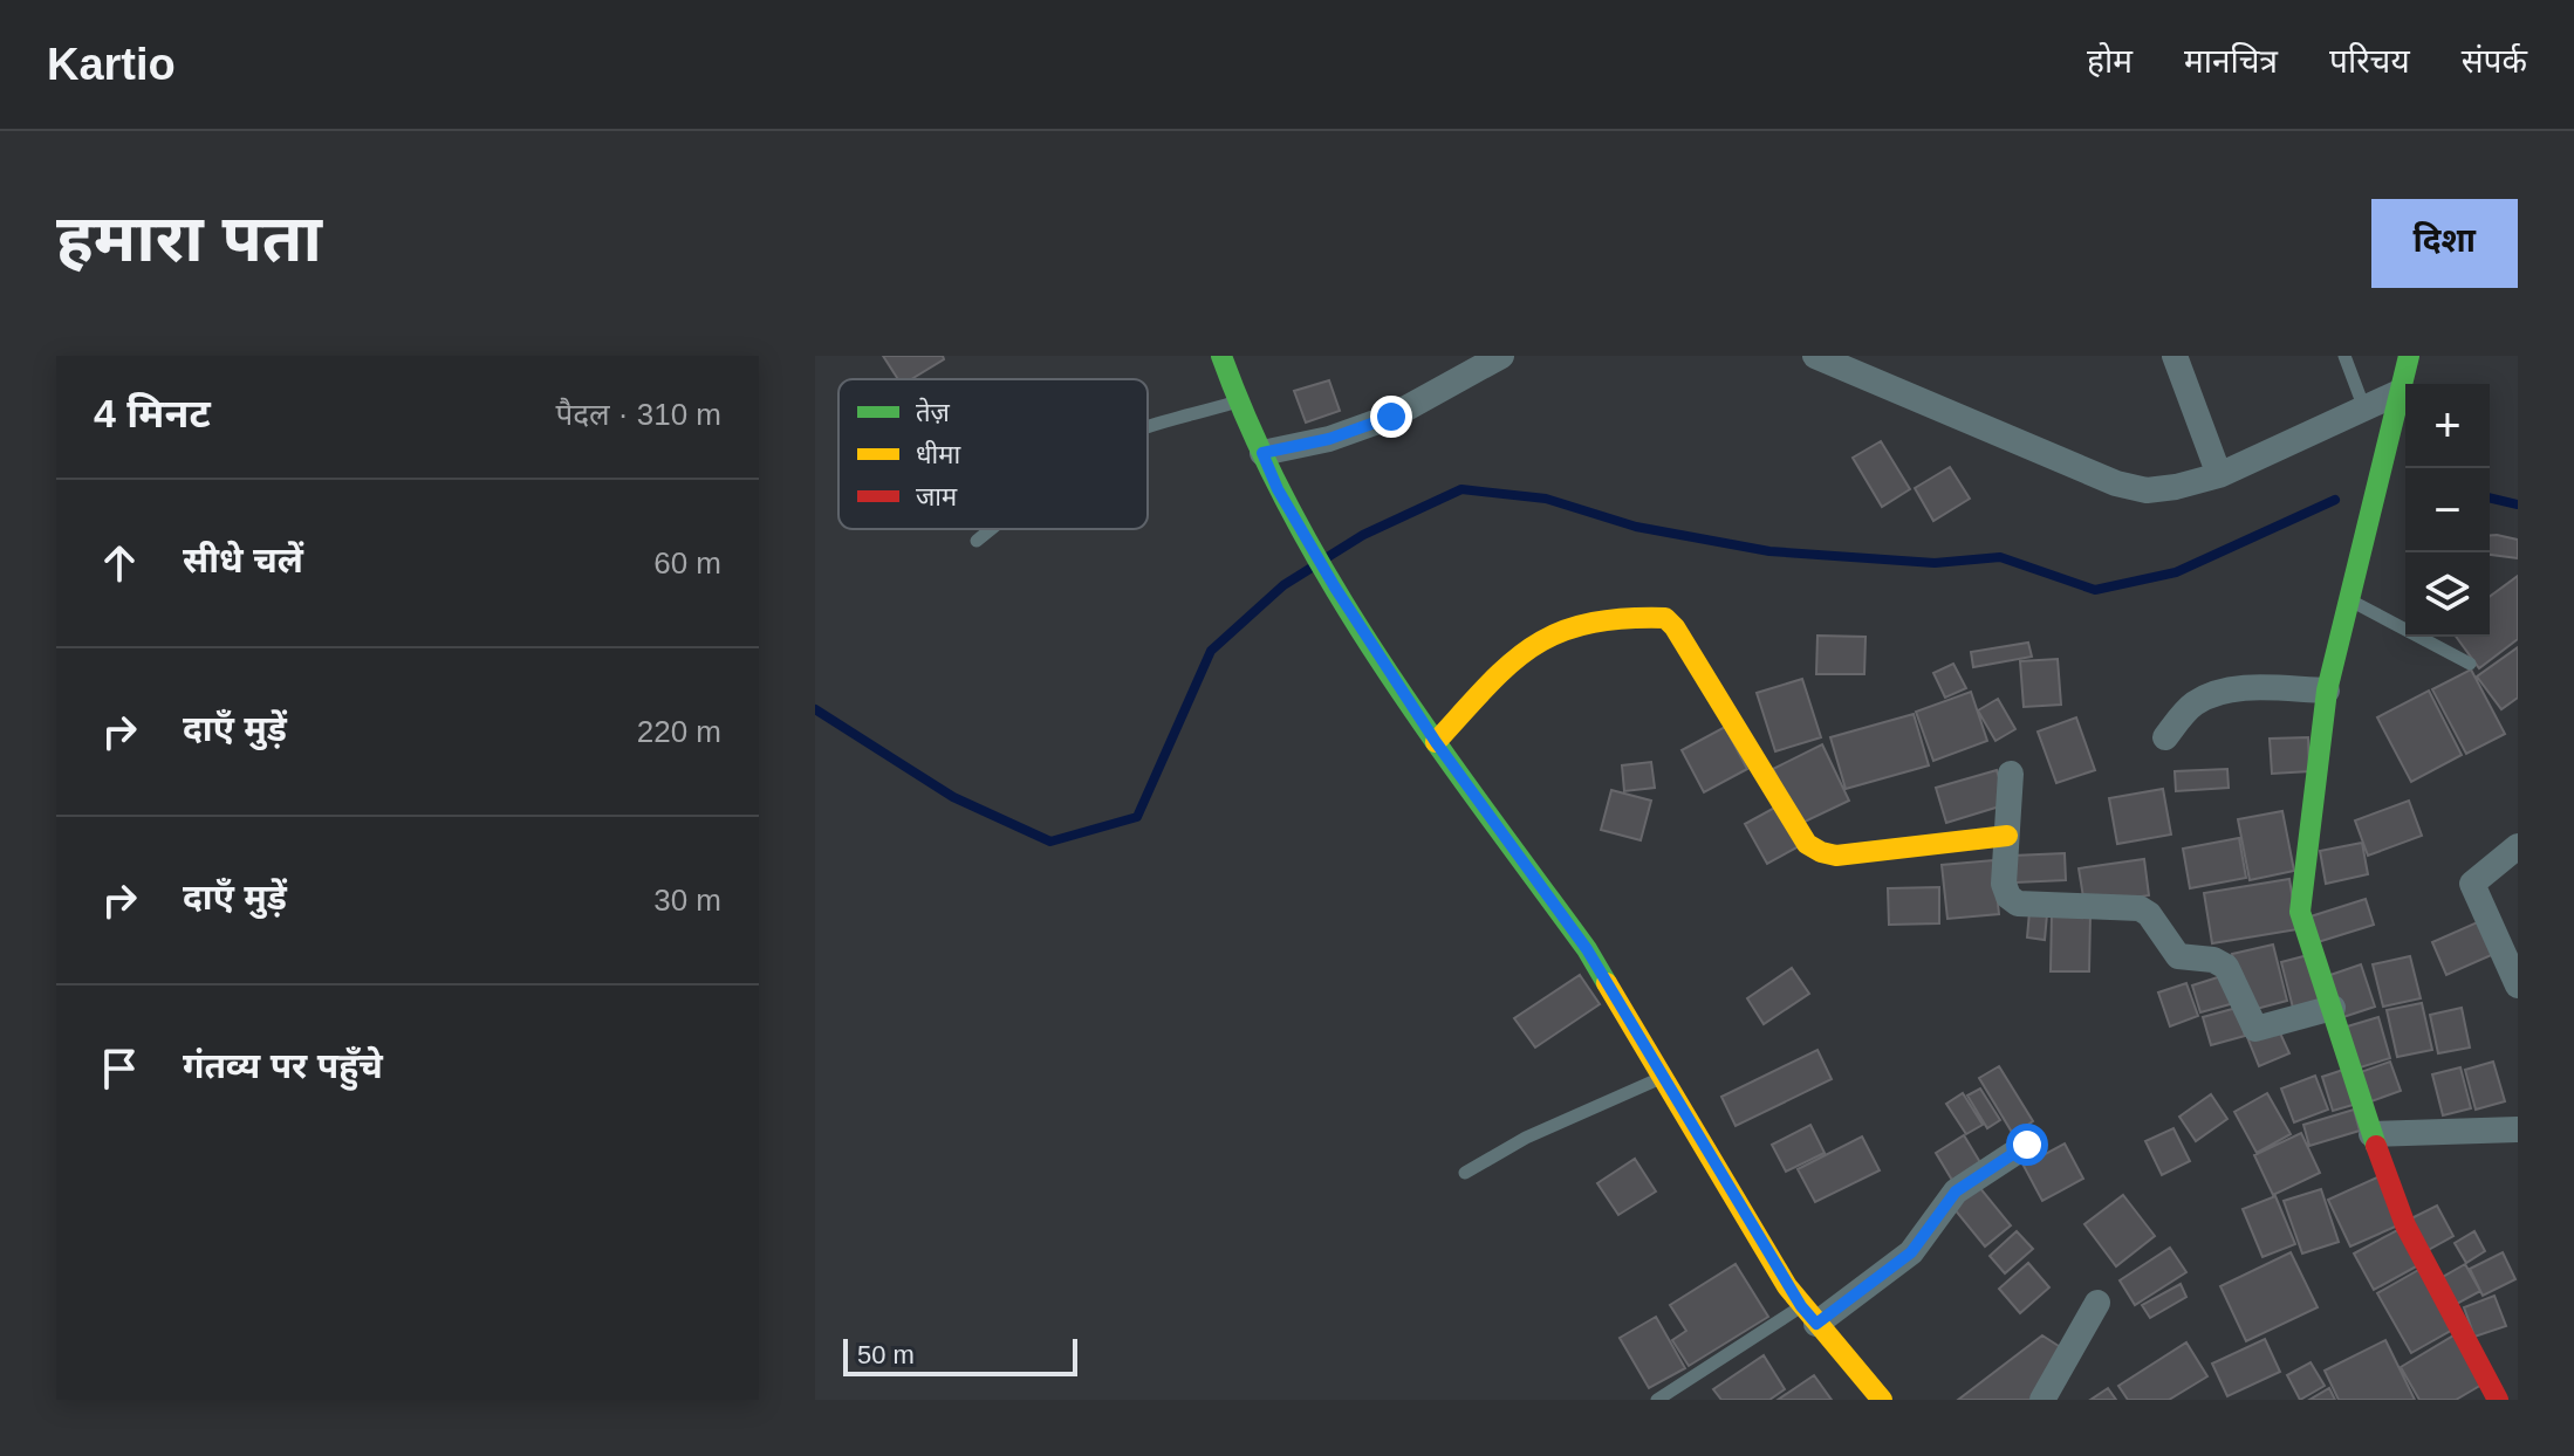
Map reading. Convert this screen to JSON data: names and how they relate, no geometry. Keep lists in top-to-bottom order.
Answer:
{
  "legend": ["तेज़", "धीमा", "जाम"],
  "scale_bar": "50 m",
  "page": {
    "header": "Kartio",
    "nav": [
      "होम",
      "मानचित्र",
      "परिचय",
      "संपर्क"
    ],
    "buttons": "दिशा",
    "title": "हमारा पता",
    "heading": ["4 मिनट", "पैदल · 310 m"],
    "map_buttons": ["+", "−"],
    "list": [
      ["सीधे चलें", "60 m"],
      ["दाएँ मुड़ें", "220 m"],
      ["दाएँ मुड़ें", "30 m"],
      "गंतव्य पर पहुँचे"
    ],
    "scale": "50 m"
  }
}
